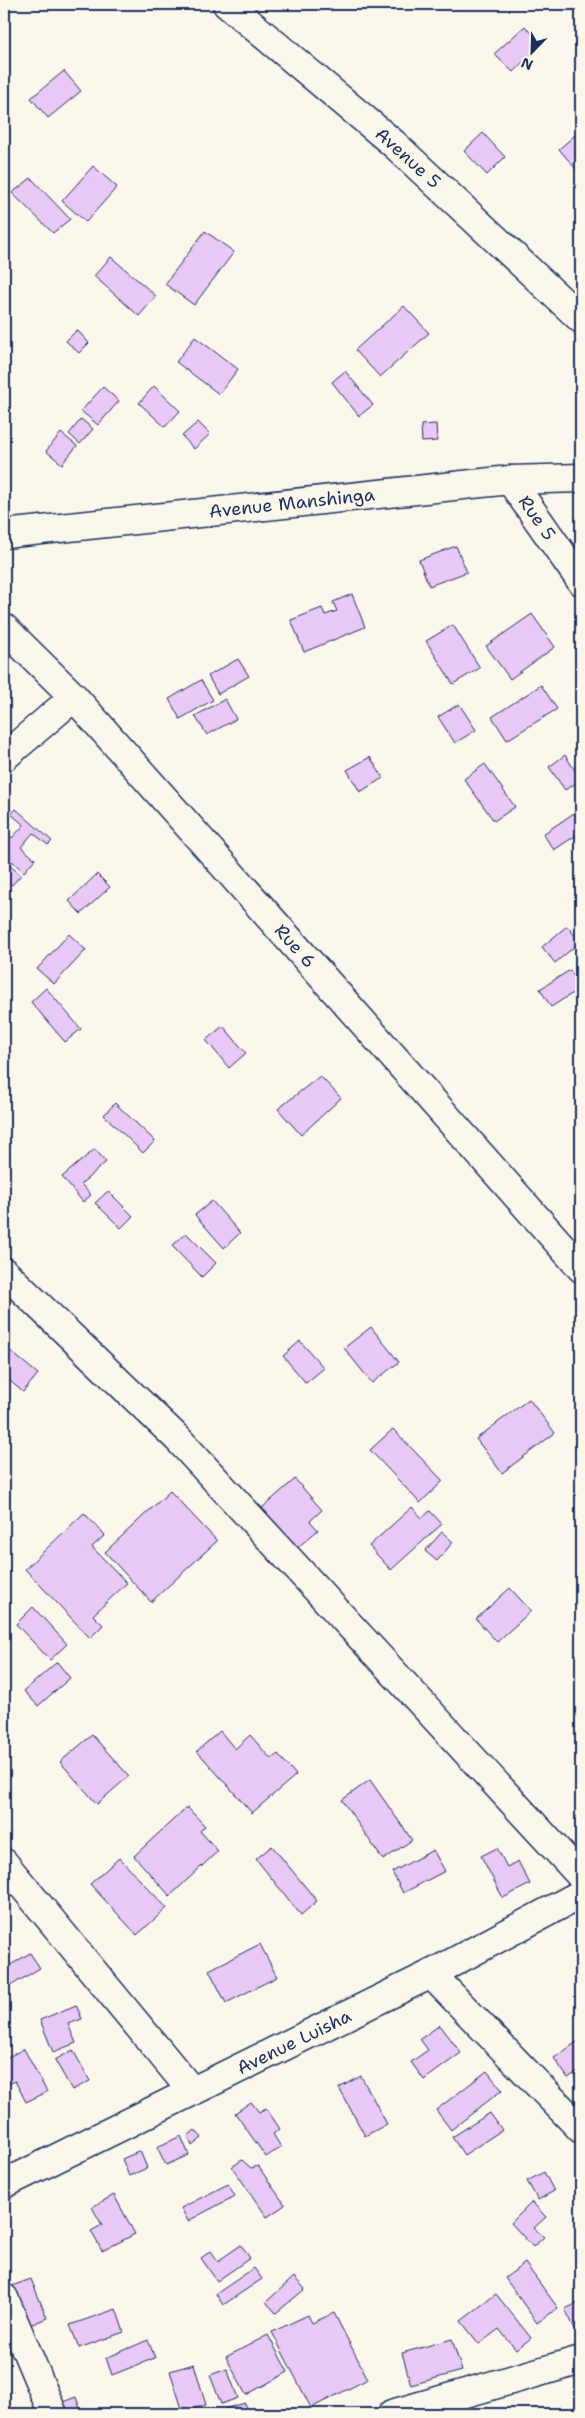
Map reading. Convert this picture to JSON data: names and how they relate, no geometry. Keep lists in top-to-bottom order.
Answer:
{
  "streets": {
    "street": [
      "Avenue 5",
      "Avenue Manshinga",
      "Rue 5",
      "Rue 6",
      "Avenue Luisha"
    ]
  },
  "crossings": [
    ["Avenue Manshinga", "Rue 5"]
  ],
  "north": "bottom left"
}
